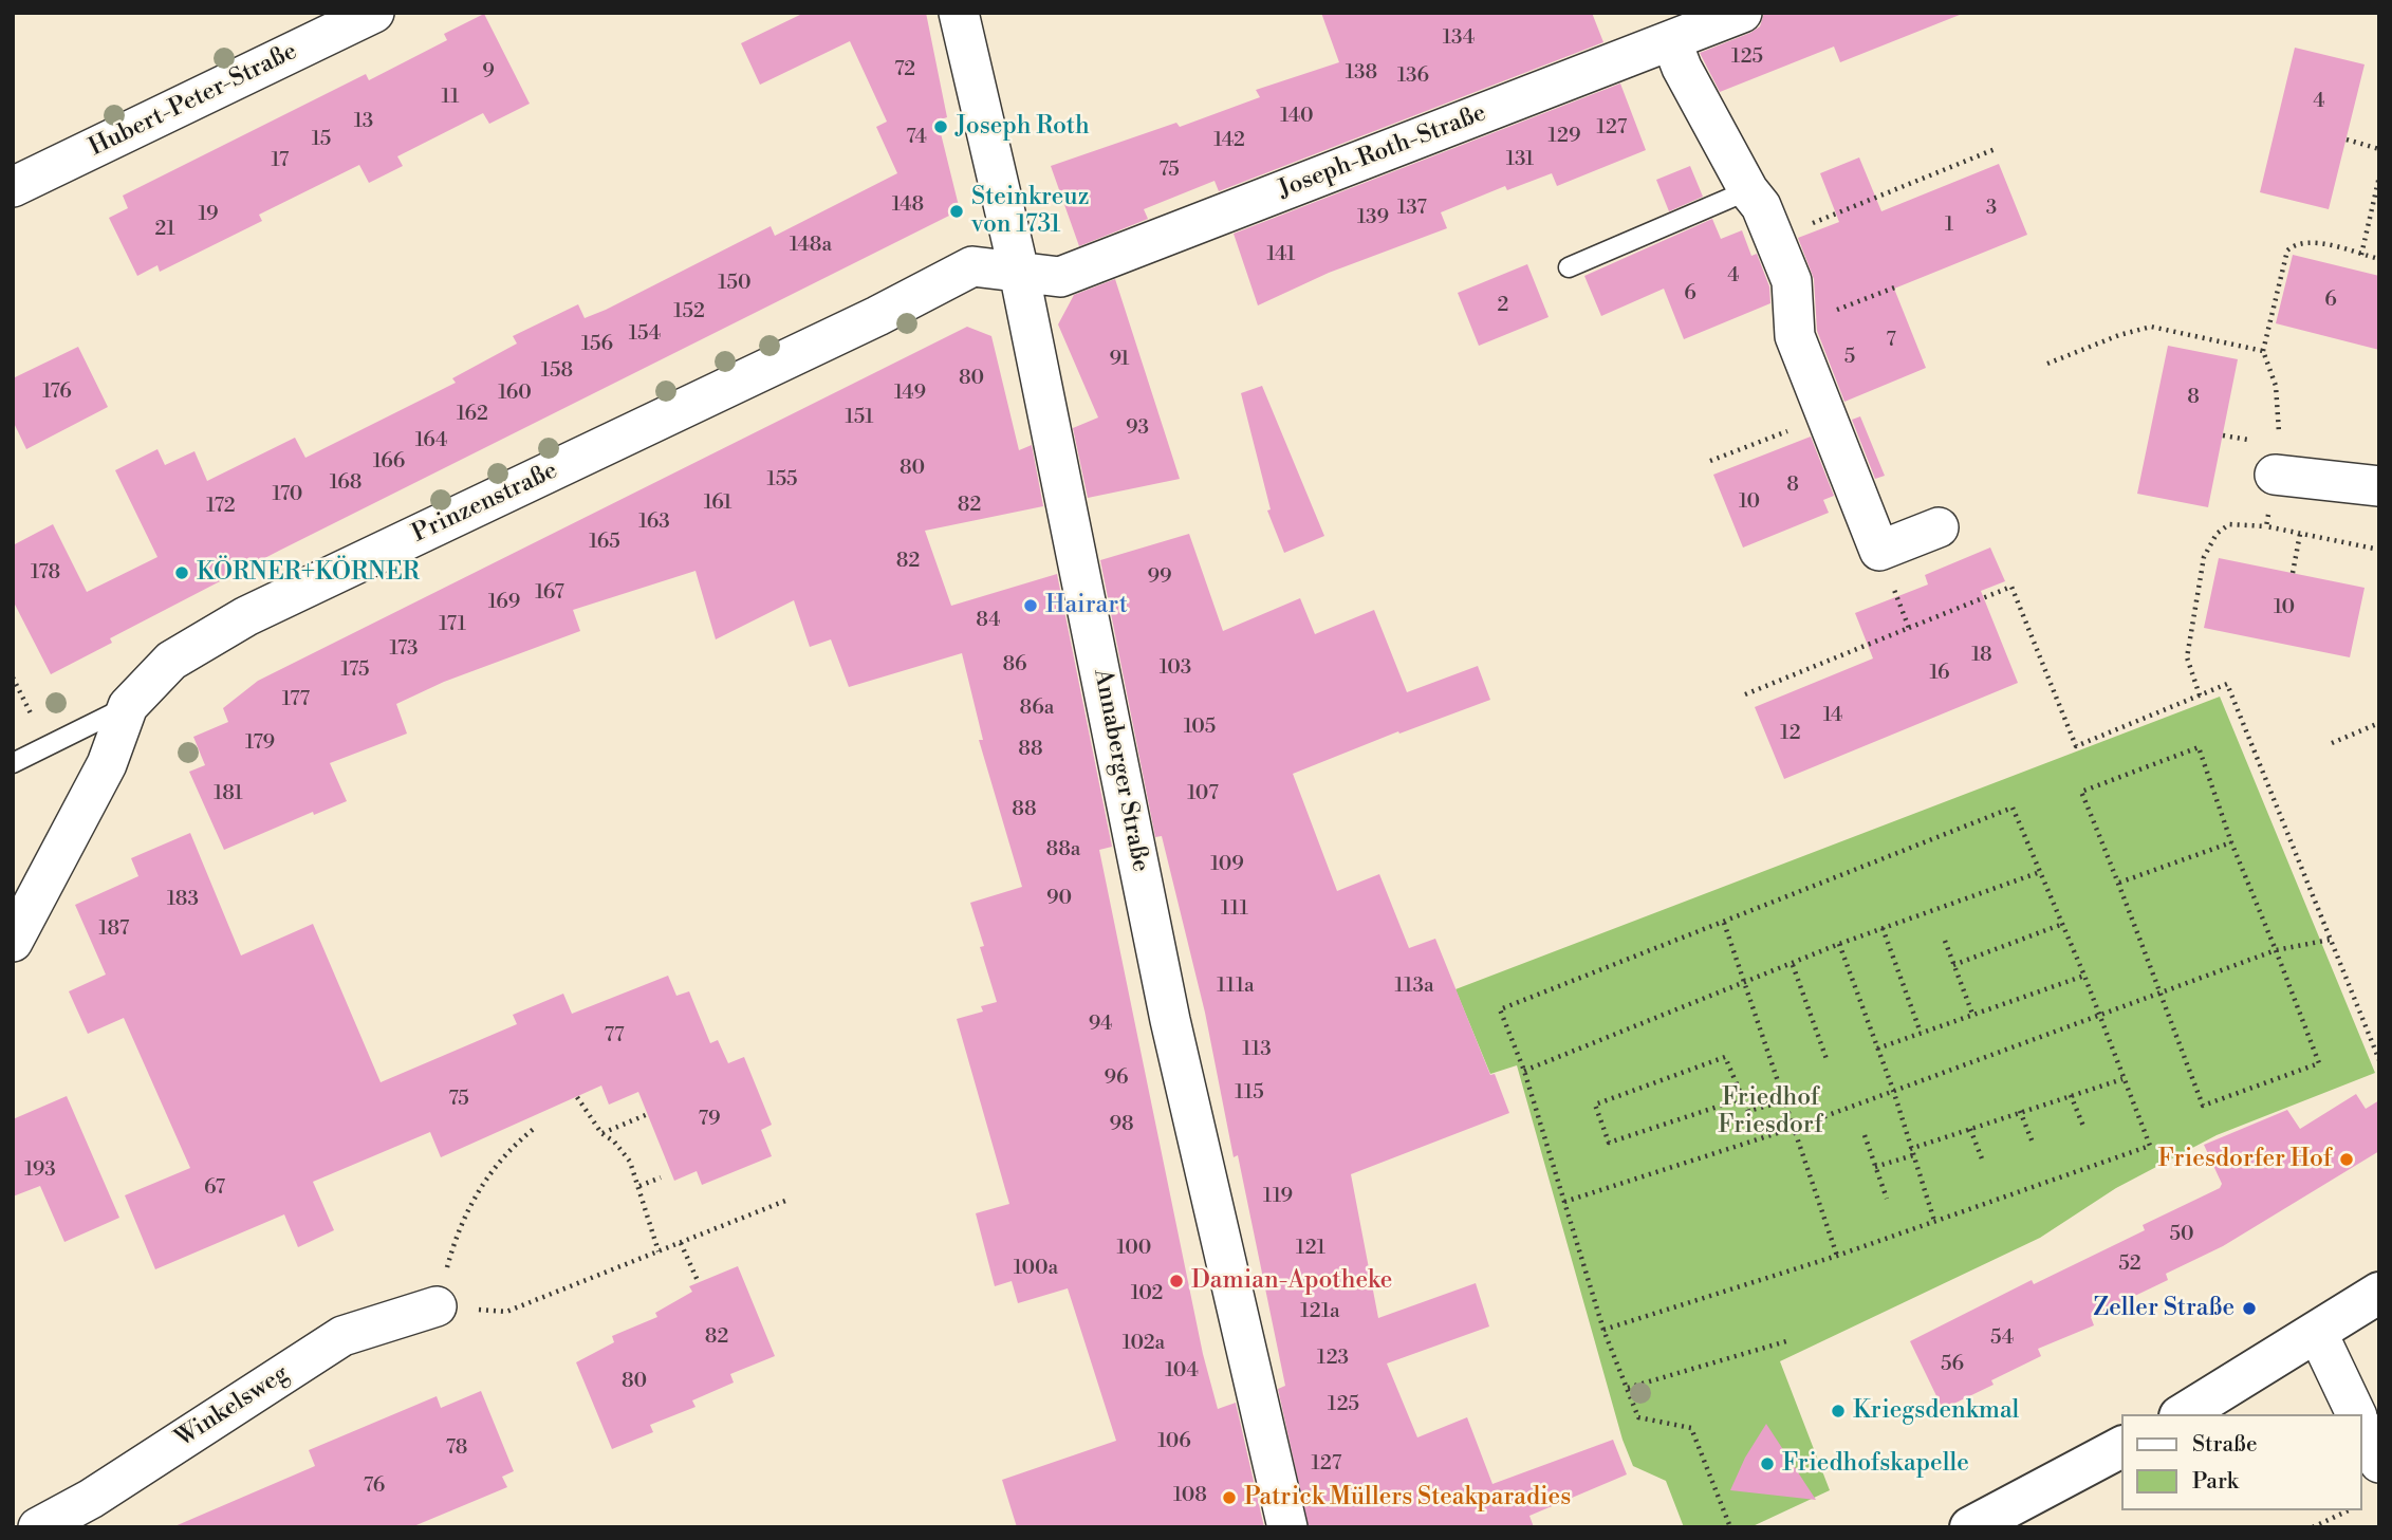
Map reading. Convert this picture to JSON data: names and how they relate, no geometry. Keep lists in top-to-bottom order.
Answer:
{
  "streets": {
    "street": [
      "Hubert-Peter-Straße",
      "Joseph-Roth-Straße",
      "Prinzenstraße",
      "Annaberger Straße",
      "Winkelsweg"
    ]
  },
  "crossings": [
    ["Joseph-Roth-Straße", "Prinzenstraße"],
    ["Joseph-Roth-Straße", "Annaberger Straße"],
    ["Prinzenstraße", "Annaberger Straße"]
  ],
  "parks": ["Friedhof Friesdorf"],
  "places": [
    "Joseph Roth",
    "Steinkreuz von 1731",
    "KÖRNER+KÖRNER",
    "Hairart",
    "Friesdorfer Hof",
    "Damian-Apotheke",
    "Zeller Straße",
    "Kriegsdenkmal",
    "Friedhofskapelle",
    "Patrick Müllers Steakparadies"
  ],
  "house_numbers": [
    "134",
    "125",
    "72",
    "9",
    "138",
    "136",
    "11",
    "4",
    "140",
    "13",
    "127",
    "129",
    "74",
    "15",
    "142",
    "131",
    "17",
    "75",
    "148",
    "137",
    "3",
    "19",
    "139",
    "1",
    "21",
    "148a",
    "141",
    "4",
    "150",
    "6",
    "6",
    "2",
    "152",
    "154",
    "7",
    "156",
    "5",
    "91",
    "158",
    "80",
    "176",
    "160",
    "149",
    "8",
    "162",
    "151",
    "93",
    "164",
    "166",
    "80",
    "155",
    "168",
    "8",
    "170",
    "10",
    "161",
    "82",
    "172",
    "163",
    "165",
    "82",
    "178",
    "99",
    "167",
    "169",
    "10",
    "84",
    "171",
    "173",
    "18",
    "86",
    "103",
    "175",
    "16",
    "177",
    "86a",
    "14",
    "105",
    "12",
    "179",
    "88",
    "181",
    "107",
    "88",
    "88a",
    "109",
    "90",
    "183",
    "111",
    "187",
    "111a",
    "113a",
    "94",
    "77",
    "113",
    "96",
    "115",
    "75",
    "79",
    "98",
    "193",
    "67",
    "119",
    "50",
    "100",
    "121",
    "52",
    "100a",
    "102",
    "121a",
    "82",
    "54",
    "102a",
    "123",
    "56",
    "104",
    "80",
    "125",
    "106",
    "78",
    "127",
    "76",
    "108"
  ],
  "legend": ["Straße", "Park"]
}
